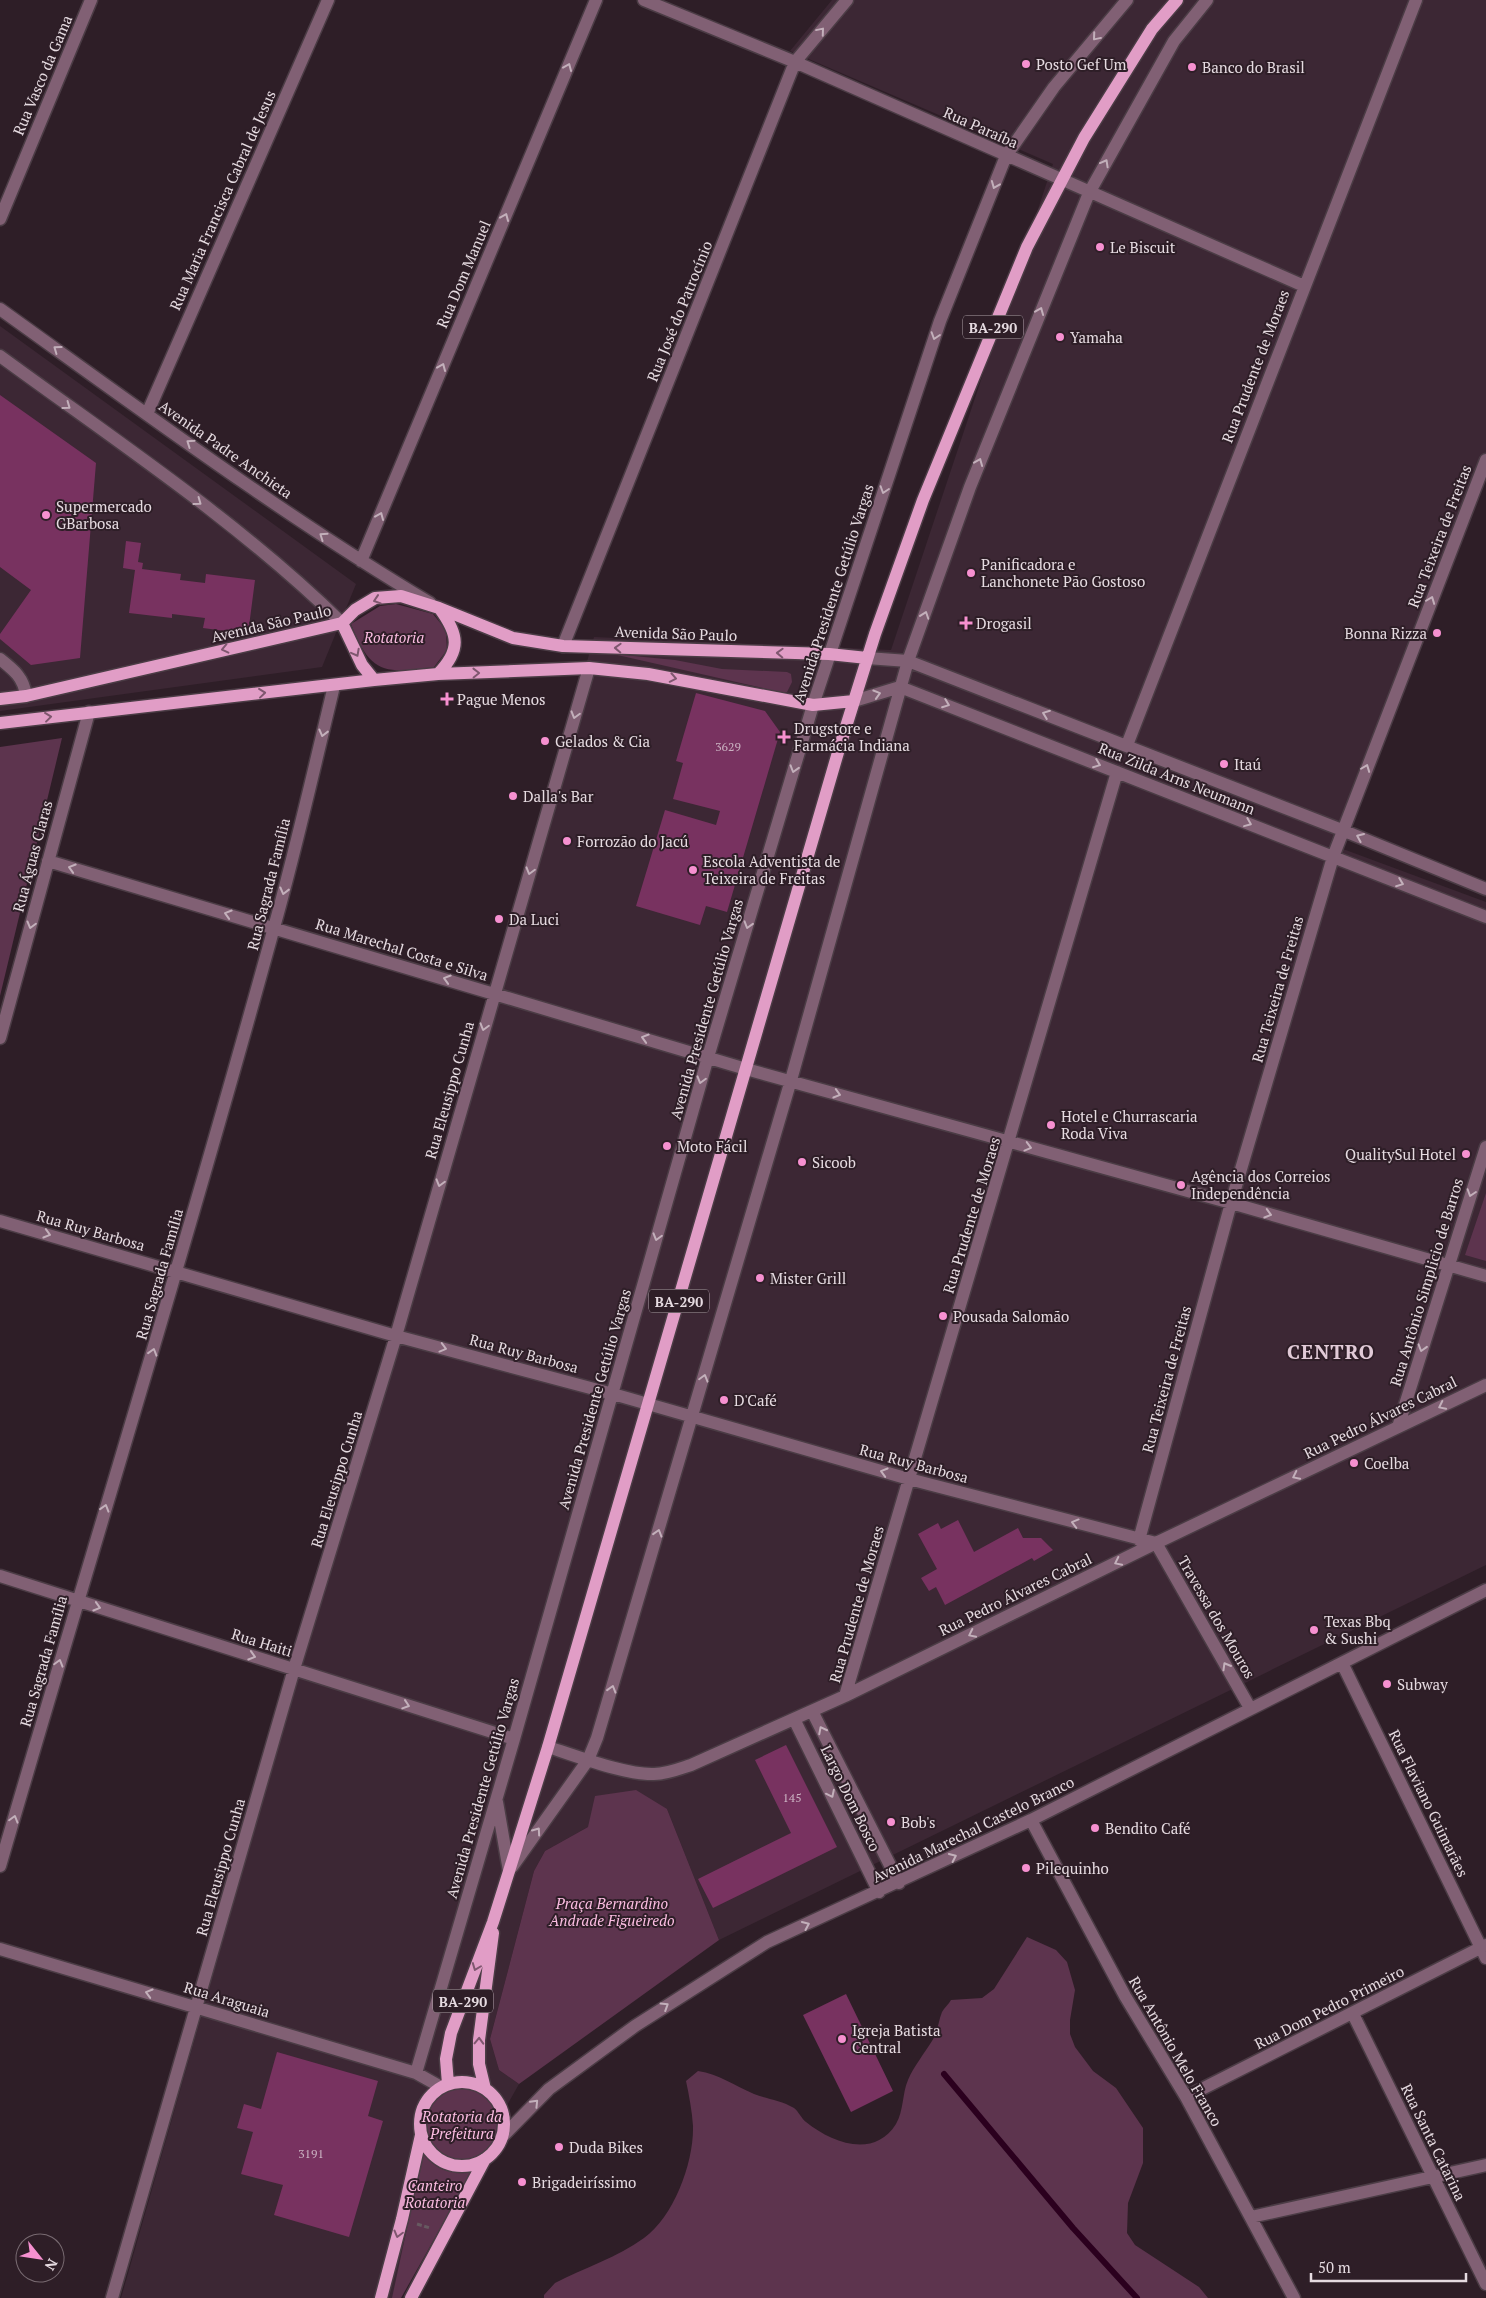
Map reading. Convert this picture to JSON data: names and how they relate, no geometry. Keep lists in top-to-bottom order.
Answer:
{
  "streets": {
    "main road": ["BA-290", "Avenida São Paulo"],
    "street": [
      "Rua Vasco da Gama",
      "Rua Paraíba",
      "Rua Maria Francisca Cabral de Jesus",
      "Rua Dom Manuel",
      "Rua José do Patrocínio",
      "Rua Prudente de Moraes",
      "Avenida Padre Anchieta",
      "Rua Teixeira de Freitas",
      "Avenida Presidente Getúlio Vargas",
      "Rua Zilda Arns Neumann",
      "Rua Águas Claras",
      "Rua Sagrada Família",
      "Rua Marechal Costa e Silva",
      "Rua Eleusippo Cunha",
      "Rua Ruy Barbosa",
      "Rua Antônio Simplicio de Barros",
      "Rua Pedro Álvares Cabral",
      "Travessa dos Mouros",
      "Rua Haiti",
      "Largo Dom Bosco",
      "Rua Flaviano Guimarães",
      "Avenida Marechal Castelo Branco",
      "Rua Araguaia",
      "Rua Dom Pedro Primeiro",
      "Rua Antônio Melo Franco",
      "Rua Santa Catarina"
    ]
  },
  "crossings": [
    ["Rua Paraíba", "Rua José do Patrocínio"],
    ["Rua Paraíba", "BA-290"],
    ["Rua Paraíba", "Rua Prudente de Moraes"],
    ["Rua Paraíba", "Avenida Presidente Getúlio Vargas"],
    ["Rua Maria Francisca Cabral de Jesus", "Avenida Padre Anchieta"],
    ["Rua Dom Manuel", "Avenida Padre Anchieta"],
    ["Rua José do Patrocínio", "Avenida São Paulo"],
    ["BA-290", "Avenida São Paulo"],
    ["BA-290", "Rua Zilda Arns Neumann"],
    ["BA-290", "Rua Marechal Costa e Silva"],
    ["BA-290", "Rua Ruy Barbosa"],
    ["BA-290", "Rua Pedro Álvares Cabral"],
    ["BA-290", "Avenida Marechal Castelo Branco"],
    ["BA-290", "Rua Araguaia"],
    ["Rua Prudente de Moraes", "Rua Zilda Arns Neumann"],
    ["Rua Prudente de Moraes", "Rua Ruy Barbosa"],
    ["Rua Prudente de Moraes", "Rua Pedro Álvares Cabral"],
    ["Avenida Padre Anchieta", "Avenida São Paulo"],
    ["Rua Teixeira de Freitas", "Rua Zilda Arns Neumann"],
    ["Rua Teixeira de Freitas", "Rua Ruy Barbosa"],
    ["Avenida Presidente Getúlio Vargas", "Avenida São Paulo"],
    ["Avenida Presidente Getúlio Vargas", "Rua Marechal Costa e Silva"],
    ["Avenida Presidente Getúlio Vargas", "Rua Ruy Barbosa"],
    ["Avenida Presidente Getúlio Vargas", "Rua Haiti"],
    ["Avenida Presidente Getúlio Vargas", "Rua Araguaia"],
    ["Avenida São Paulo", "Rua Zilda Arns Neumann"],
    ["Rua Águas Claras", "Rua Marechal Costa e Silva"],
    ["Rua Sagrada Família", "Rua Marechal Costa e Silva"],
    ["Rua Sagrada Família", "Rua Ruy Barbosa"],
    ["Rua Sagrada Família", "Rua Haiti"],
    ["Rua Marechal Costa e Silva", "Rua Eleusippo Cunha"],
    ["Rua Eleusippo Cunha", "Rua Ruy Barbosa"],
    ["Rua Eleusippo Cunha", "Rua Haiti"],
    ["Rua Eleusippo Cunha", "Rua Araguaia"],
    ["Rua Ruy Barbosa", "Rua Pedro Álvares Cabral"],
    ["Rua Ruy Barbosa", "Travessa dos Mouros"],
    ["Rua Antônio Simplicio de Barros", "Rua Pedro Álvares Cabral"],
    ["Rua Pedro Álvares Cabral", "Travessa dos Mouros"],
    ["Rua Pedro Álvares Cabral", "Largo Dom Bosco"],
    ["Travessa dos Mouros", "Avenida Marechal Castelo Branco"],
    ["Largo Dom Bosco", "Avenida Marechal Castelo Branco"],
    ["Rua Flaviano Guimarães", "Avenida Marechal Castelo Branco"],
    ["Rua Flaviano Guimarães", "Rua Dom Pedro Primeiro"],
    ["Avenida Marechal Castelo Branco", "Rua Araguaia"],
    ["Avenida Marechal Castelo Branco", "Rua Antônio Melo Franco"],
    ["Rua Dom Pedro Primeiro", "Rua Antônio Melo Franco"],
    ["Rua Dom Pedro Primeiro", "Rua Santa Catarina"]
  ],
  "one_way": [
    "Rua Dom Manuel",
    "Rua Águas Claras",
    "Rua Marechal Costa e Silva",
    "Rua Eleusippo Cunha",
    "Rua Antônio Simplicio de Barros",
    "Rua Pedro Álvares Cabral",
    "Travessa dos Mouros",
    "Rua Haiti",
    "Avenida Marechal Castelo Branco",
    "Rua Araguaia"
  ],
  "districts": ["CENTRO"],
  "parks": [
    "Rotatoria",
    "Praça Bernardino Andrade Figueiredo",
    "Rotatoria da Prefeitura",
    "Canteiro Rotatoria"
  ],
  "places": {
    "other": [
      "Posto Gef Um",
      "Banco do Brasil",
      "Le Biscuit",
      "Yamaha",
      "Supermercado GBarbosa",
      "Panificadora e Lanchonete Pão Gostoso",
      "Bonna Rizza",
      "Gelados & Cia",
      "Itaú",
      "Dalla's Bar",
      "Forrozão do Jacú",
      "Escola Adventista de Teixeira de Freitas",
      "Da Luci",
      "Hotel e Churrascaria Roda Viva",
      "Moto Fácil",
      "QualitySul Hotel",
      "Sicoob",
      "Agência dos Correios Independência",
      "Mister Grill",
      "Pousada Salomão",
      "D'Café",
      "Coelba",
      "Texas Bbq & Sushi",
      "Subway",
      "Bob's",
      "Bendito Café",
      "Pilequinho",
      "Igreja Batista Central",
      "Duda Bikes",
      "Brigadeiríssimo"
    ],
    "health": ["Drogasil", "Pague Menos", "Drugstore e Farmácia Indiana"]
  },
  "house_numbers": ["3629", "145", "3191"],
  "scale_bar": "50 m",
  "north": "bottom right"
}
